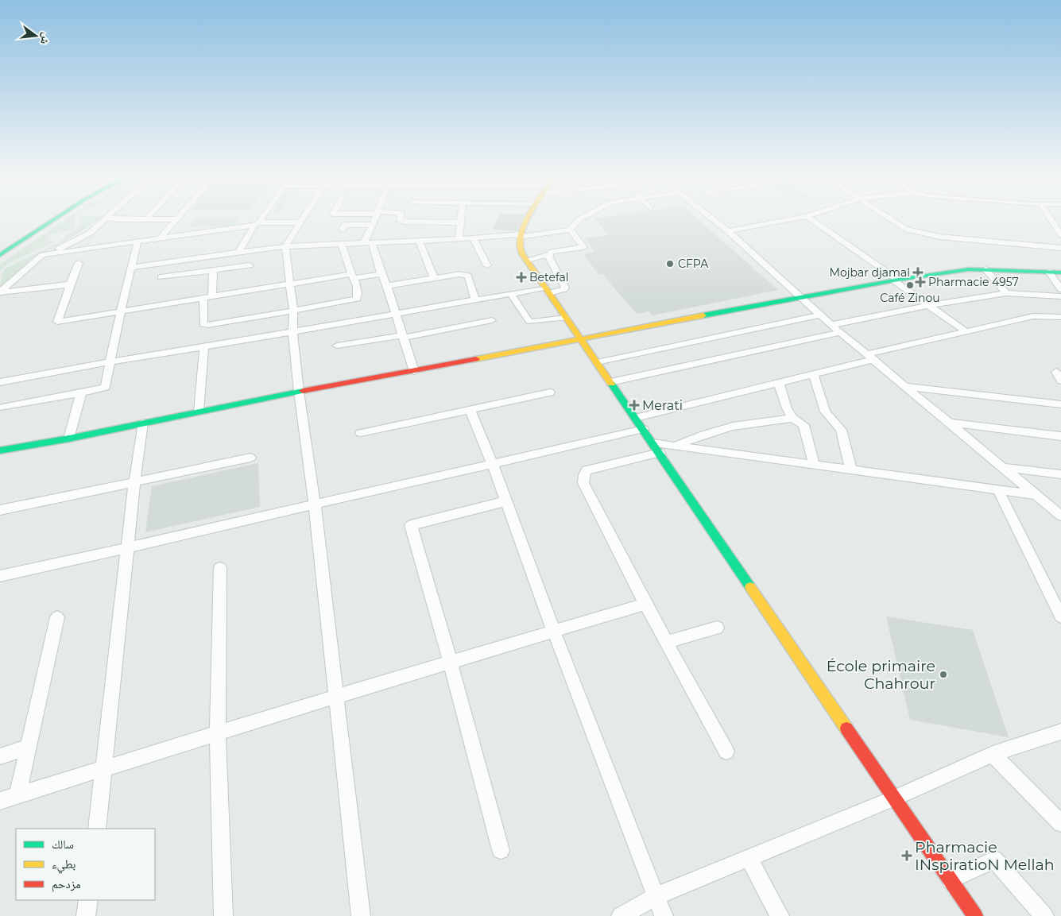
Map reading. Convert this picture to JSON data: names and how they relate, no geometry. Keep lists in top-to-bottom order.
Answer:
{
  "places": {
    "other": ["CFPA", "Café Zinou", "École primaire Chahrour"],
    "health": [
      "Mojbar djamal",
      "Betefal",
      "Pharmacie 4957",
      "Merati",
      "Pharmacie INspiratioN Mellah"
    ]
  },
  "legend": ["سالك", "بطيء", "مزدحم"],
  "north": "right"
}
